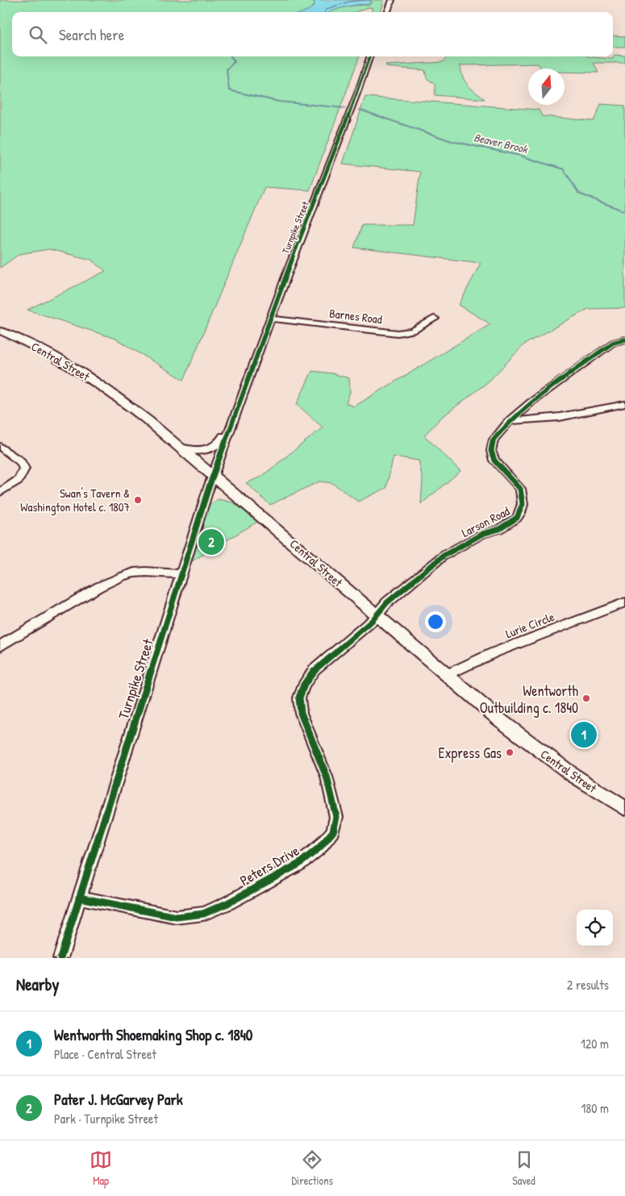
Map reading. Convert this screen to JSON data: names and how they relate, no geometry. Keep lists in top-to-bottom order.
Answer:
{
  "streets": {
    "main road": ["Central Street"],
    "street": [
      "Turnpike Street",
      "Barnes Road",
      "Larson Road",
      "Lurie Circle",
      "Peters Drive"
    ]
  },
  "crossings": [
    ["Turnpike Street", "Barnes Road"],
    ["Turnpike Street", "Central Street"],
    ["Turnpike Street", "Peters Drive"],
    ["Central Street", "Larson Road"],
    ["Central Street", "Lurie Circle"],
    ["Central Street", "Peters Drive"],
    ["Larson Road", "Peters Drive"]
  ],
  "water": ["Beaver Brook"],
  "places": ["Swan's Tavern & Washington Hotel c. 1807", "Wentworth Outbuilding c. 1840", "Express Gas"],
  "north": "top",
  "page": {
    "search": "Search here",
    "pins": ["2", "1"],
    "heading": ["Nearby", "2 results"],
    "list": [
      {
        "mark": "1",
        "name": "Wentworth Shoemaking Shop c. 1840",
        "note": "Place · Central Street",
        "value": "120 m"
      },
      {
        "mark": "2",
        "name": "Pater J. McGarvey Park",
        "note": "Park · Turnpike Street",
        "value": "180 m"
      }
    ],
    "nav": ["Map", "Directions", "Saved"]
  }
}
